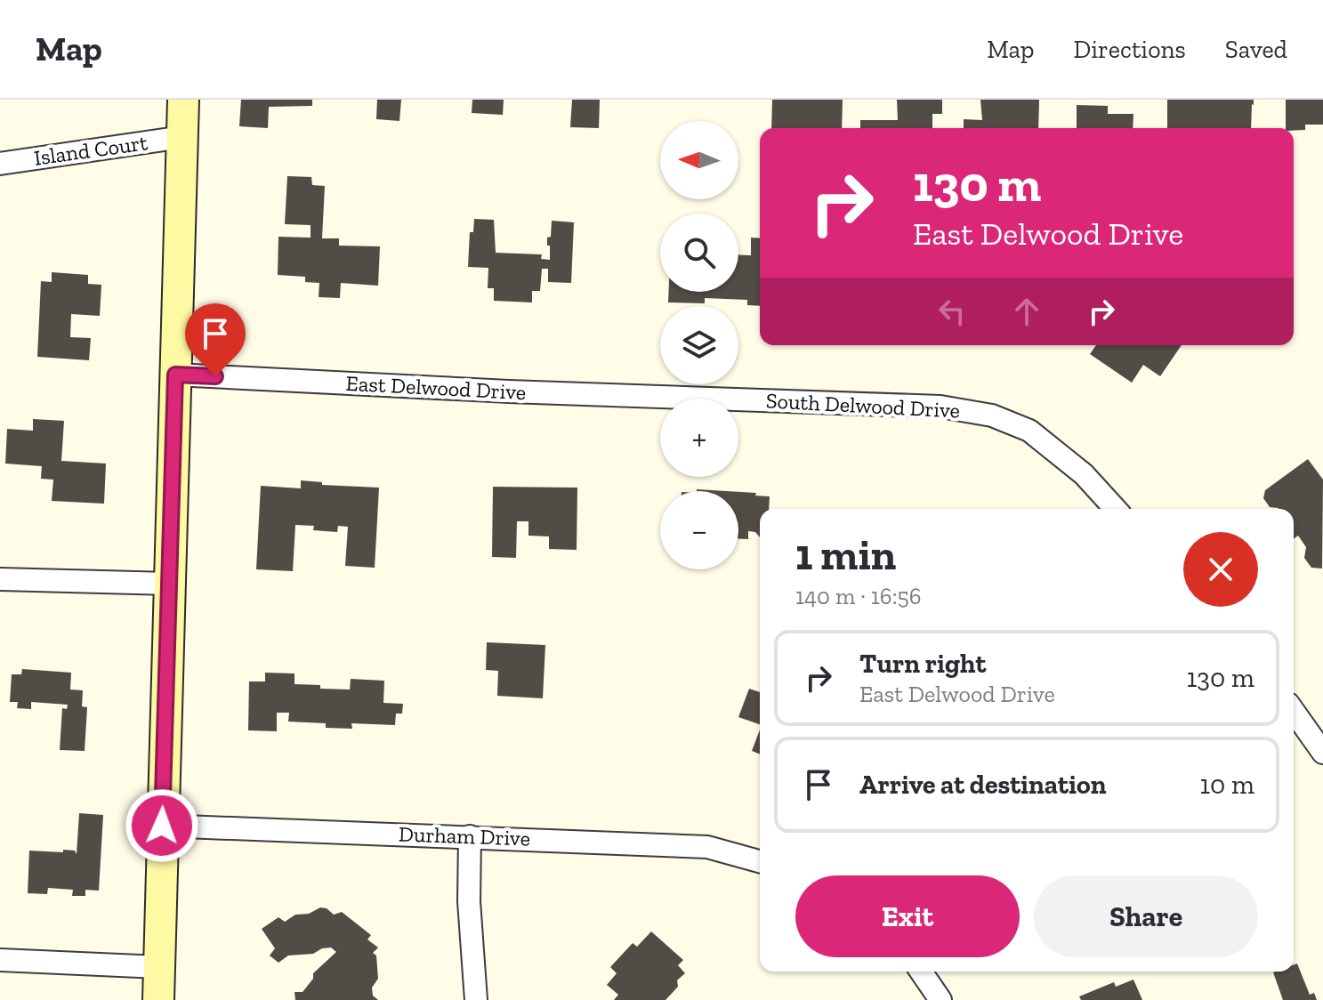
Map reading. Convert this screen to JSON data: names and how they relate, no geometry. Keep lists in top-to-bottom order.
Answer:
{
  "streets": {
    "street": [
      "Island Court",
      "East Delwood Drive",
      "South Delwood Drive",
      "Durham Drive"
    ]
  },
  "north": "left",
  "page": {
    "header": "Map",
    "nav": ["Map", "Directions", "Saved"],
    "map_buttons": ["+", "−"],
    "turn": ["130 m", "East Delwood Drive"],
    "heading": ["1 min", "140 m · 16:56"],
    "list": [
      {
        "name": "Turn right",
        "note": "East Delwood Drive",
        "value": "130 m"
      },
      {
        "name": "Arrive at destination",
        "value": "10 m"
      }
    ],
    "buttons": ["Exit", "Share"]
  }
}
